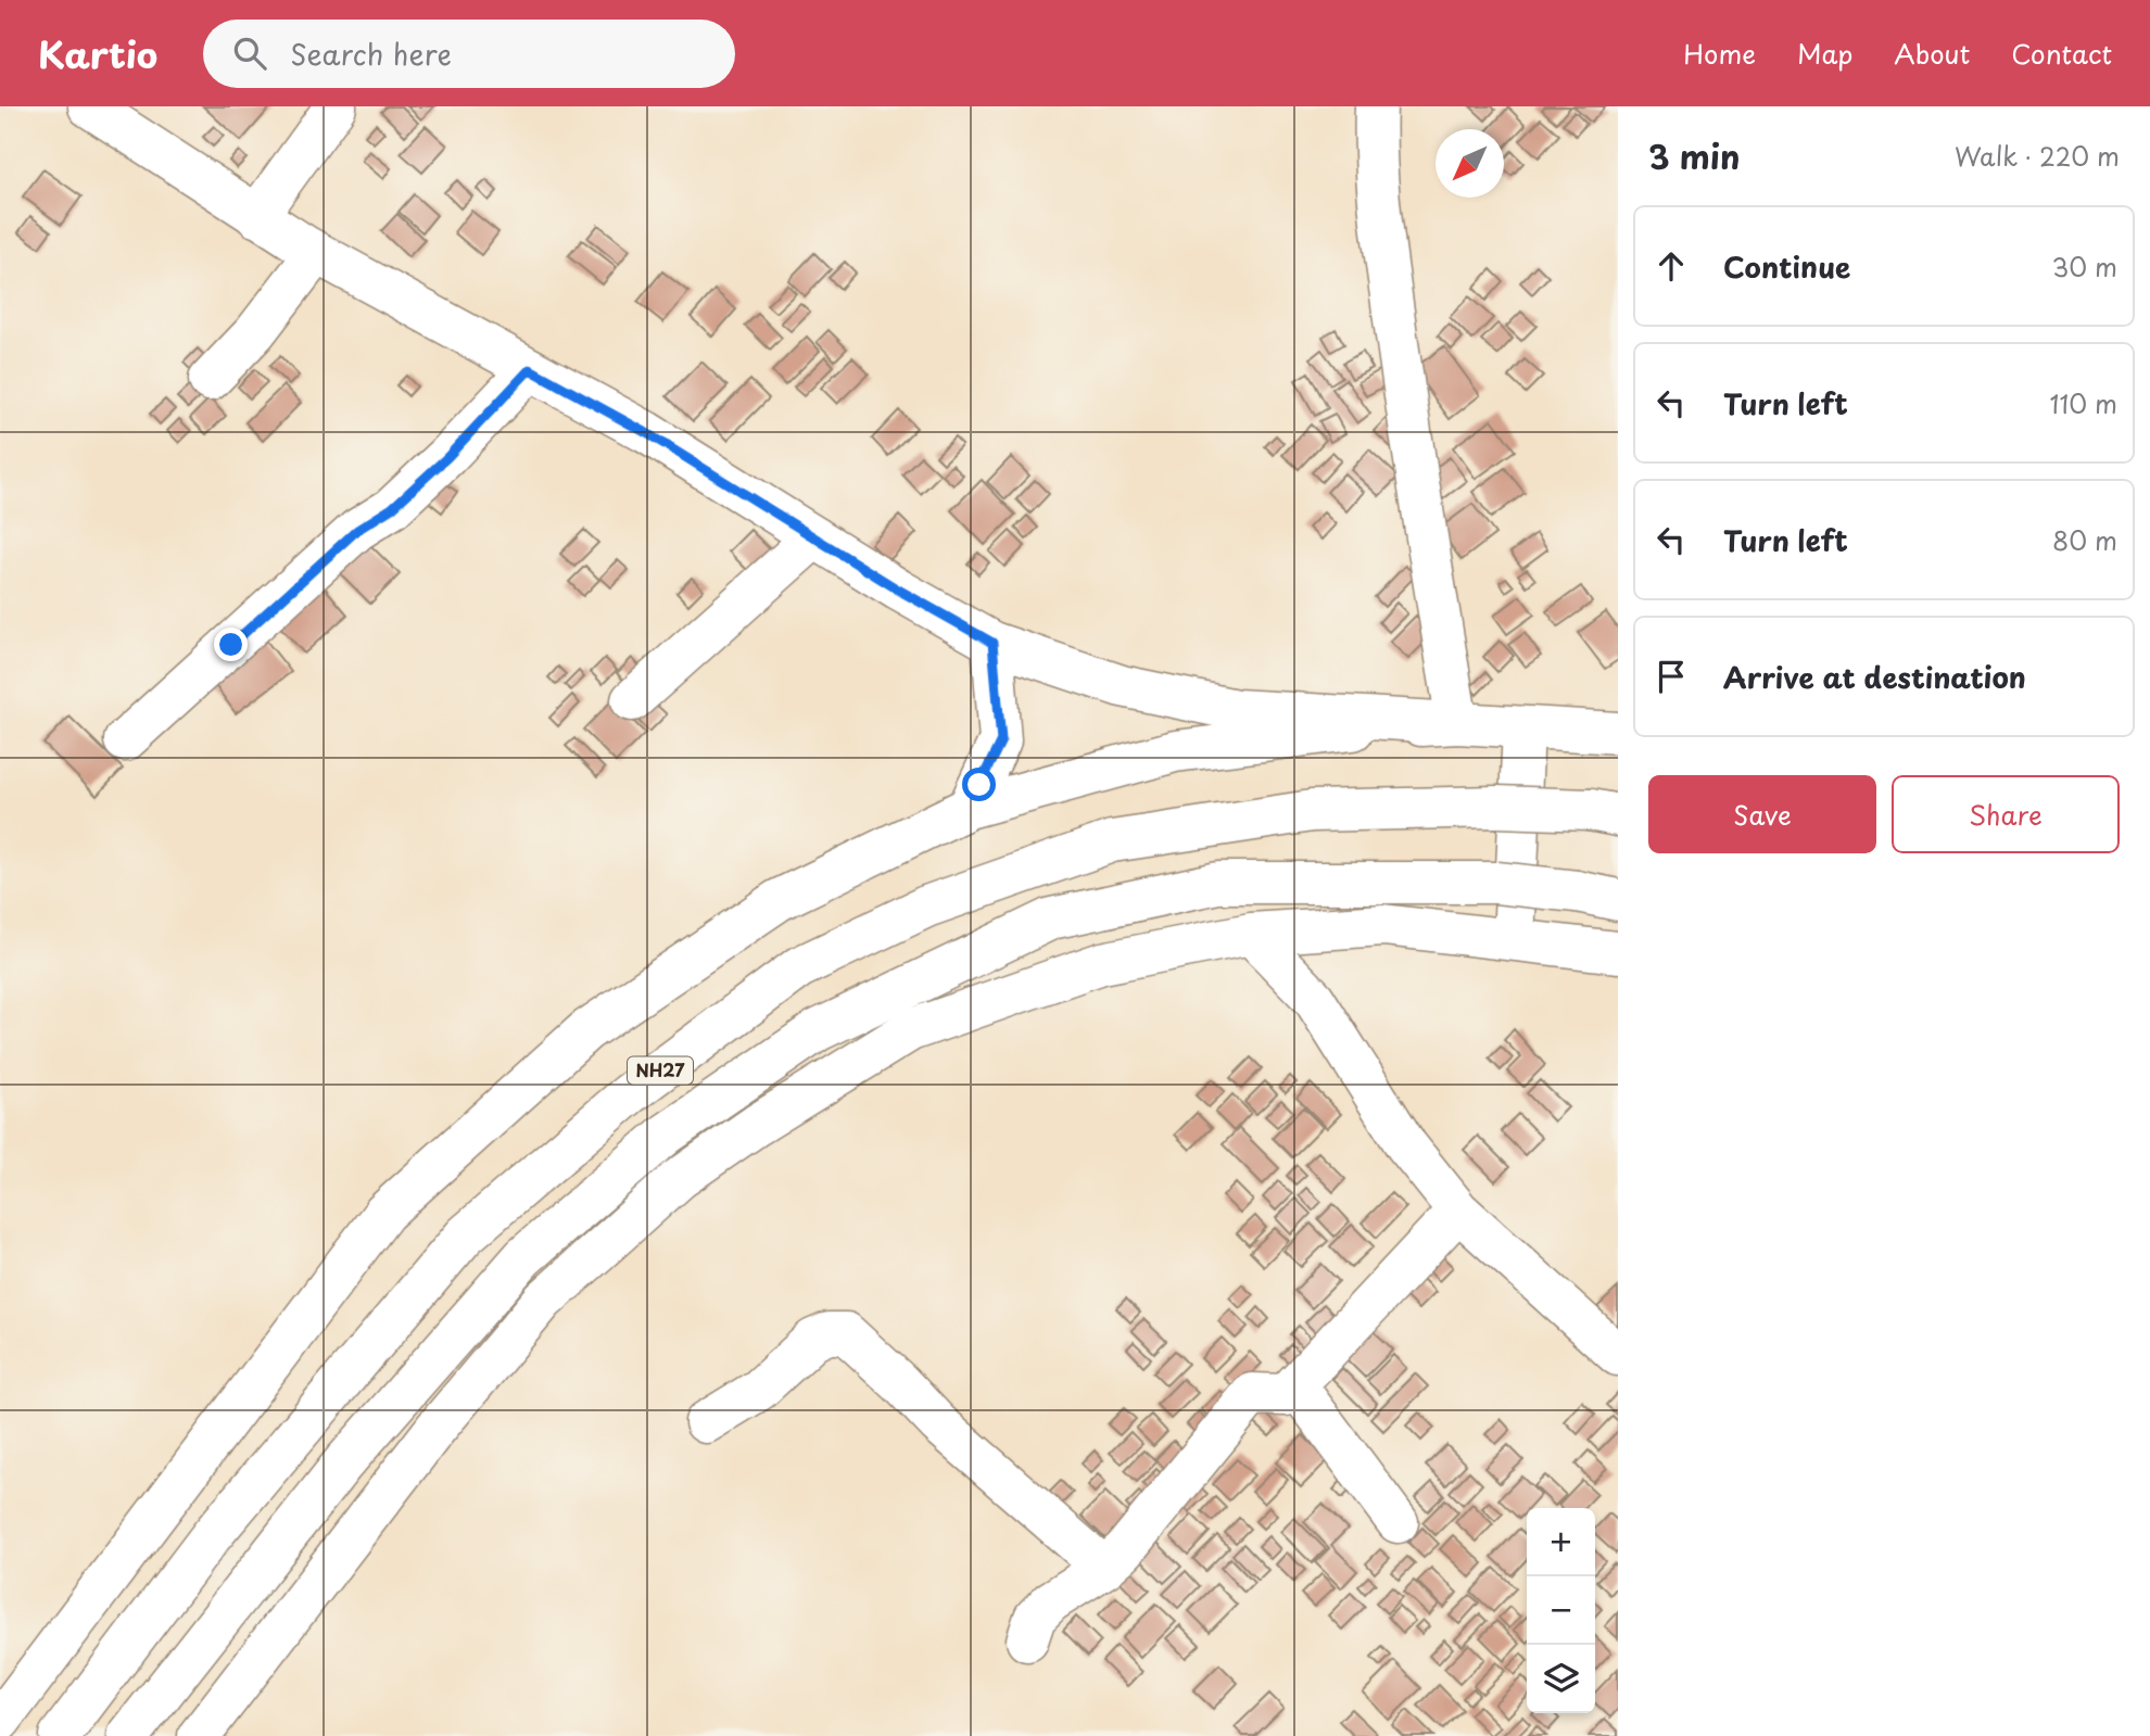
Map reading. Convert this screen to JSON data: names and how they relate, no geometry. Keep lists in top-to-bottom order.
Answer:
{
  "streets": {
    "main road": ["NH27"]
  },
  "north": "bottom left",
  "page": {
    "header": "Kartio",
    "search": "Search here",
    "nav": [
      "Home",
      "Map",
      "About",
      "Contact"
    ],
    "heading": ["3 min", "Walk · 220 m"],
    "list": [
      ["Continue", "30 m"],
      ["Turn left", "110 m"],
      ["Turn left", "80 m"],
      "Arrive at destination"
    ],
    "buttons": ["Save", "Share"],
    "map_buttons": ["+", "−"]
  }
}
